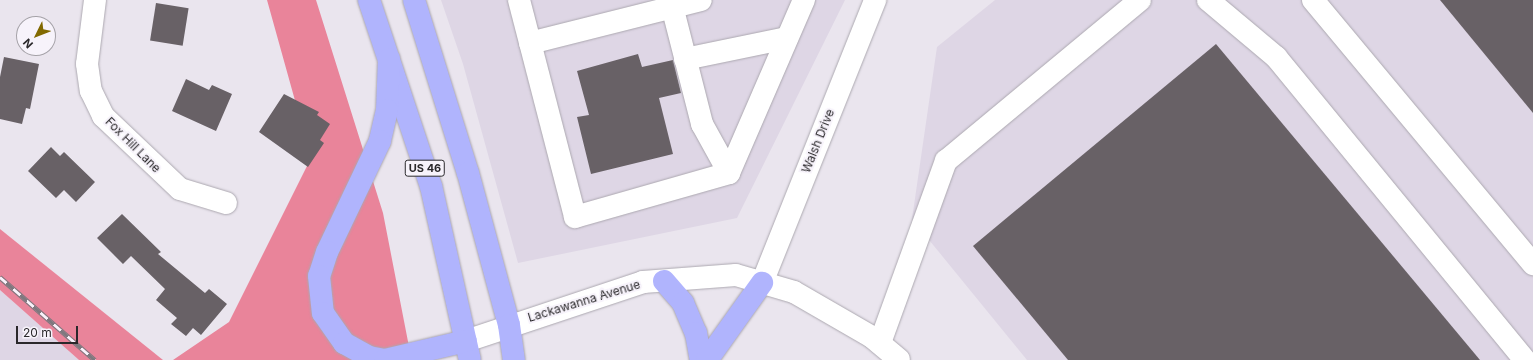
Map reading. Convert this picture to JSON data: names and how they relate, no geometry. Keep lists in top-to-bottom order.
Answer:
{
  "streets": {
    "highway": ["US 46"],
    "street": ["Walsh Drive", "Fox Hill Lane", "Lackawanna Avenue"]
  },
  "crossings": [
    ["Walsh Drive", "Lackawanna Avenue"],
    ["US 46", "Lackawanna Avenue"]
  ],
  "scale_bar": "20 m",
  "north": "bottom left"
}
